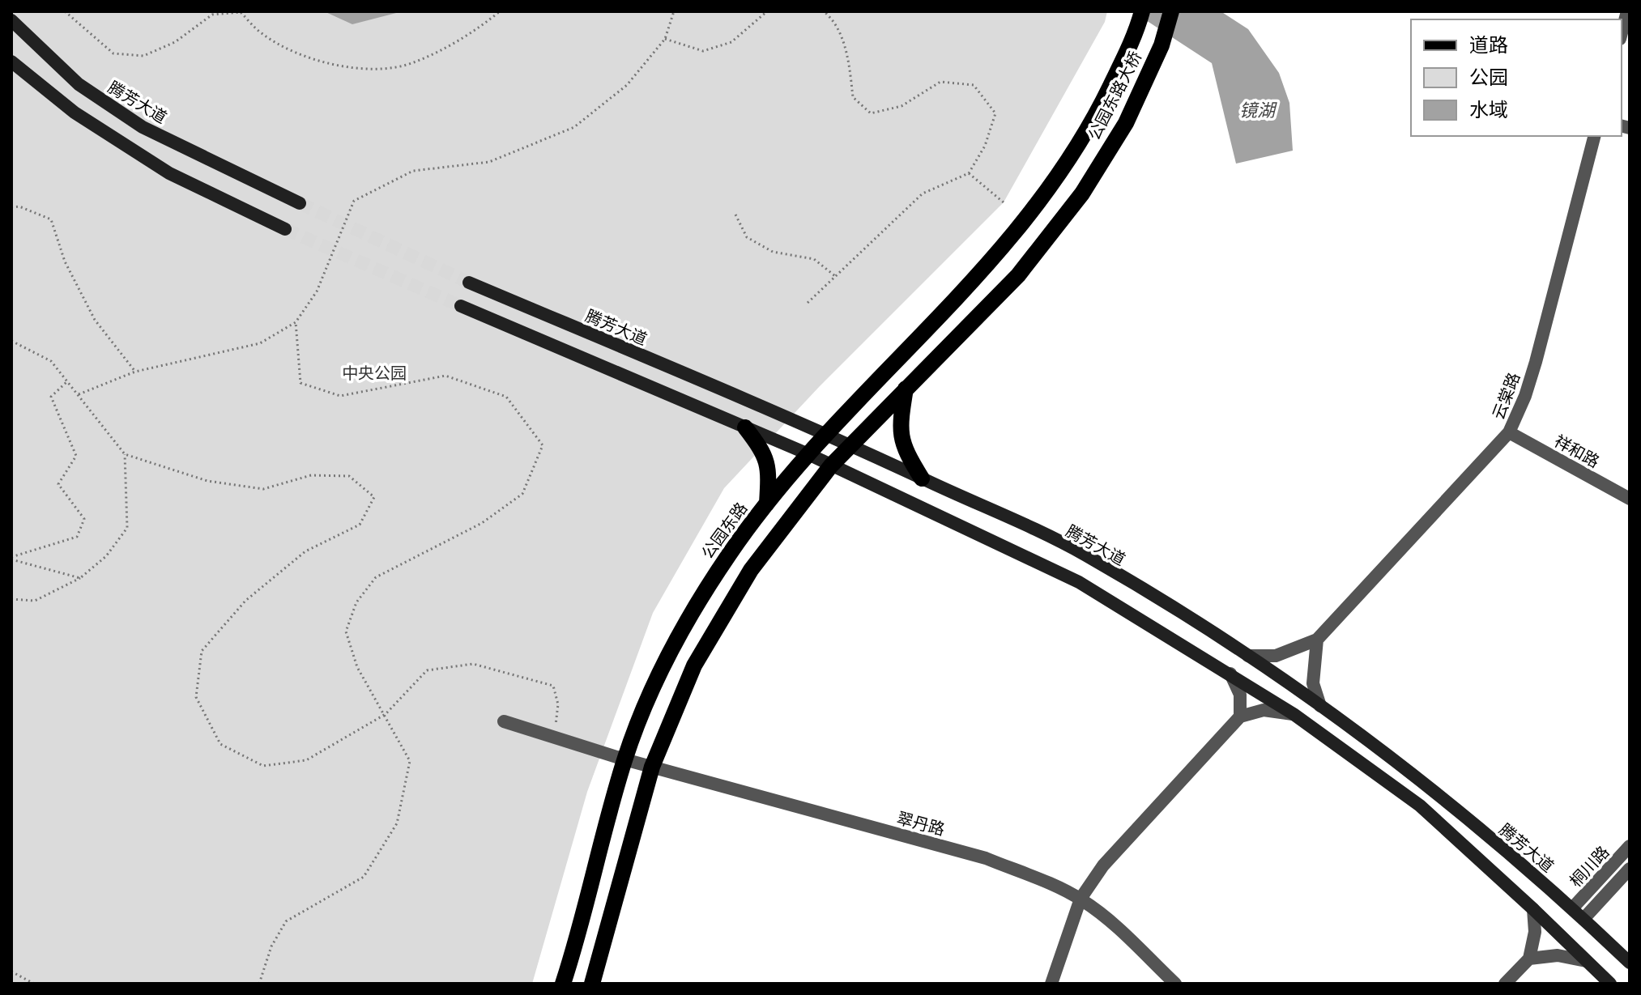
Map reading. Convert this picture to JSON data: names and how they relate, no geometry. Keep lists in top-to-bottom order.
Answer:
{
  "streets": {
    "main road": ["公园东路大桥", "腾芳大道", "公园东路"],
    "street": [
      "云棠路",
      "祥和路",
      "翠丹路",
      "桐川路"
    ]
  },
  "crossings": [
    ["公园东路大桥", "公园东路"],
    ["腾芳大道", "公园东路"],
    ["腾芳大道", "桐川路"],
    ["云棠路", "祥和路"],
    ["公园东路", "翠丹路"]
  ],
  "water": ["镜湖"],
  "parks": ["中央公园"],
  "legend": ["道路", "公园", "水域"]
}
